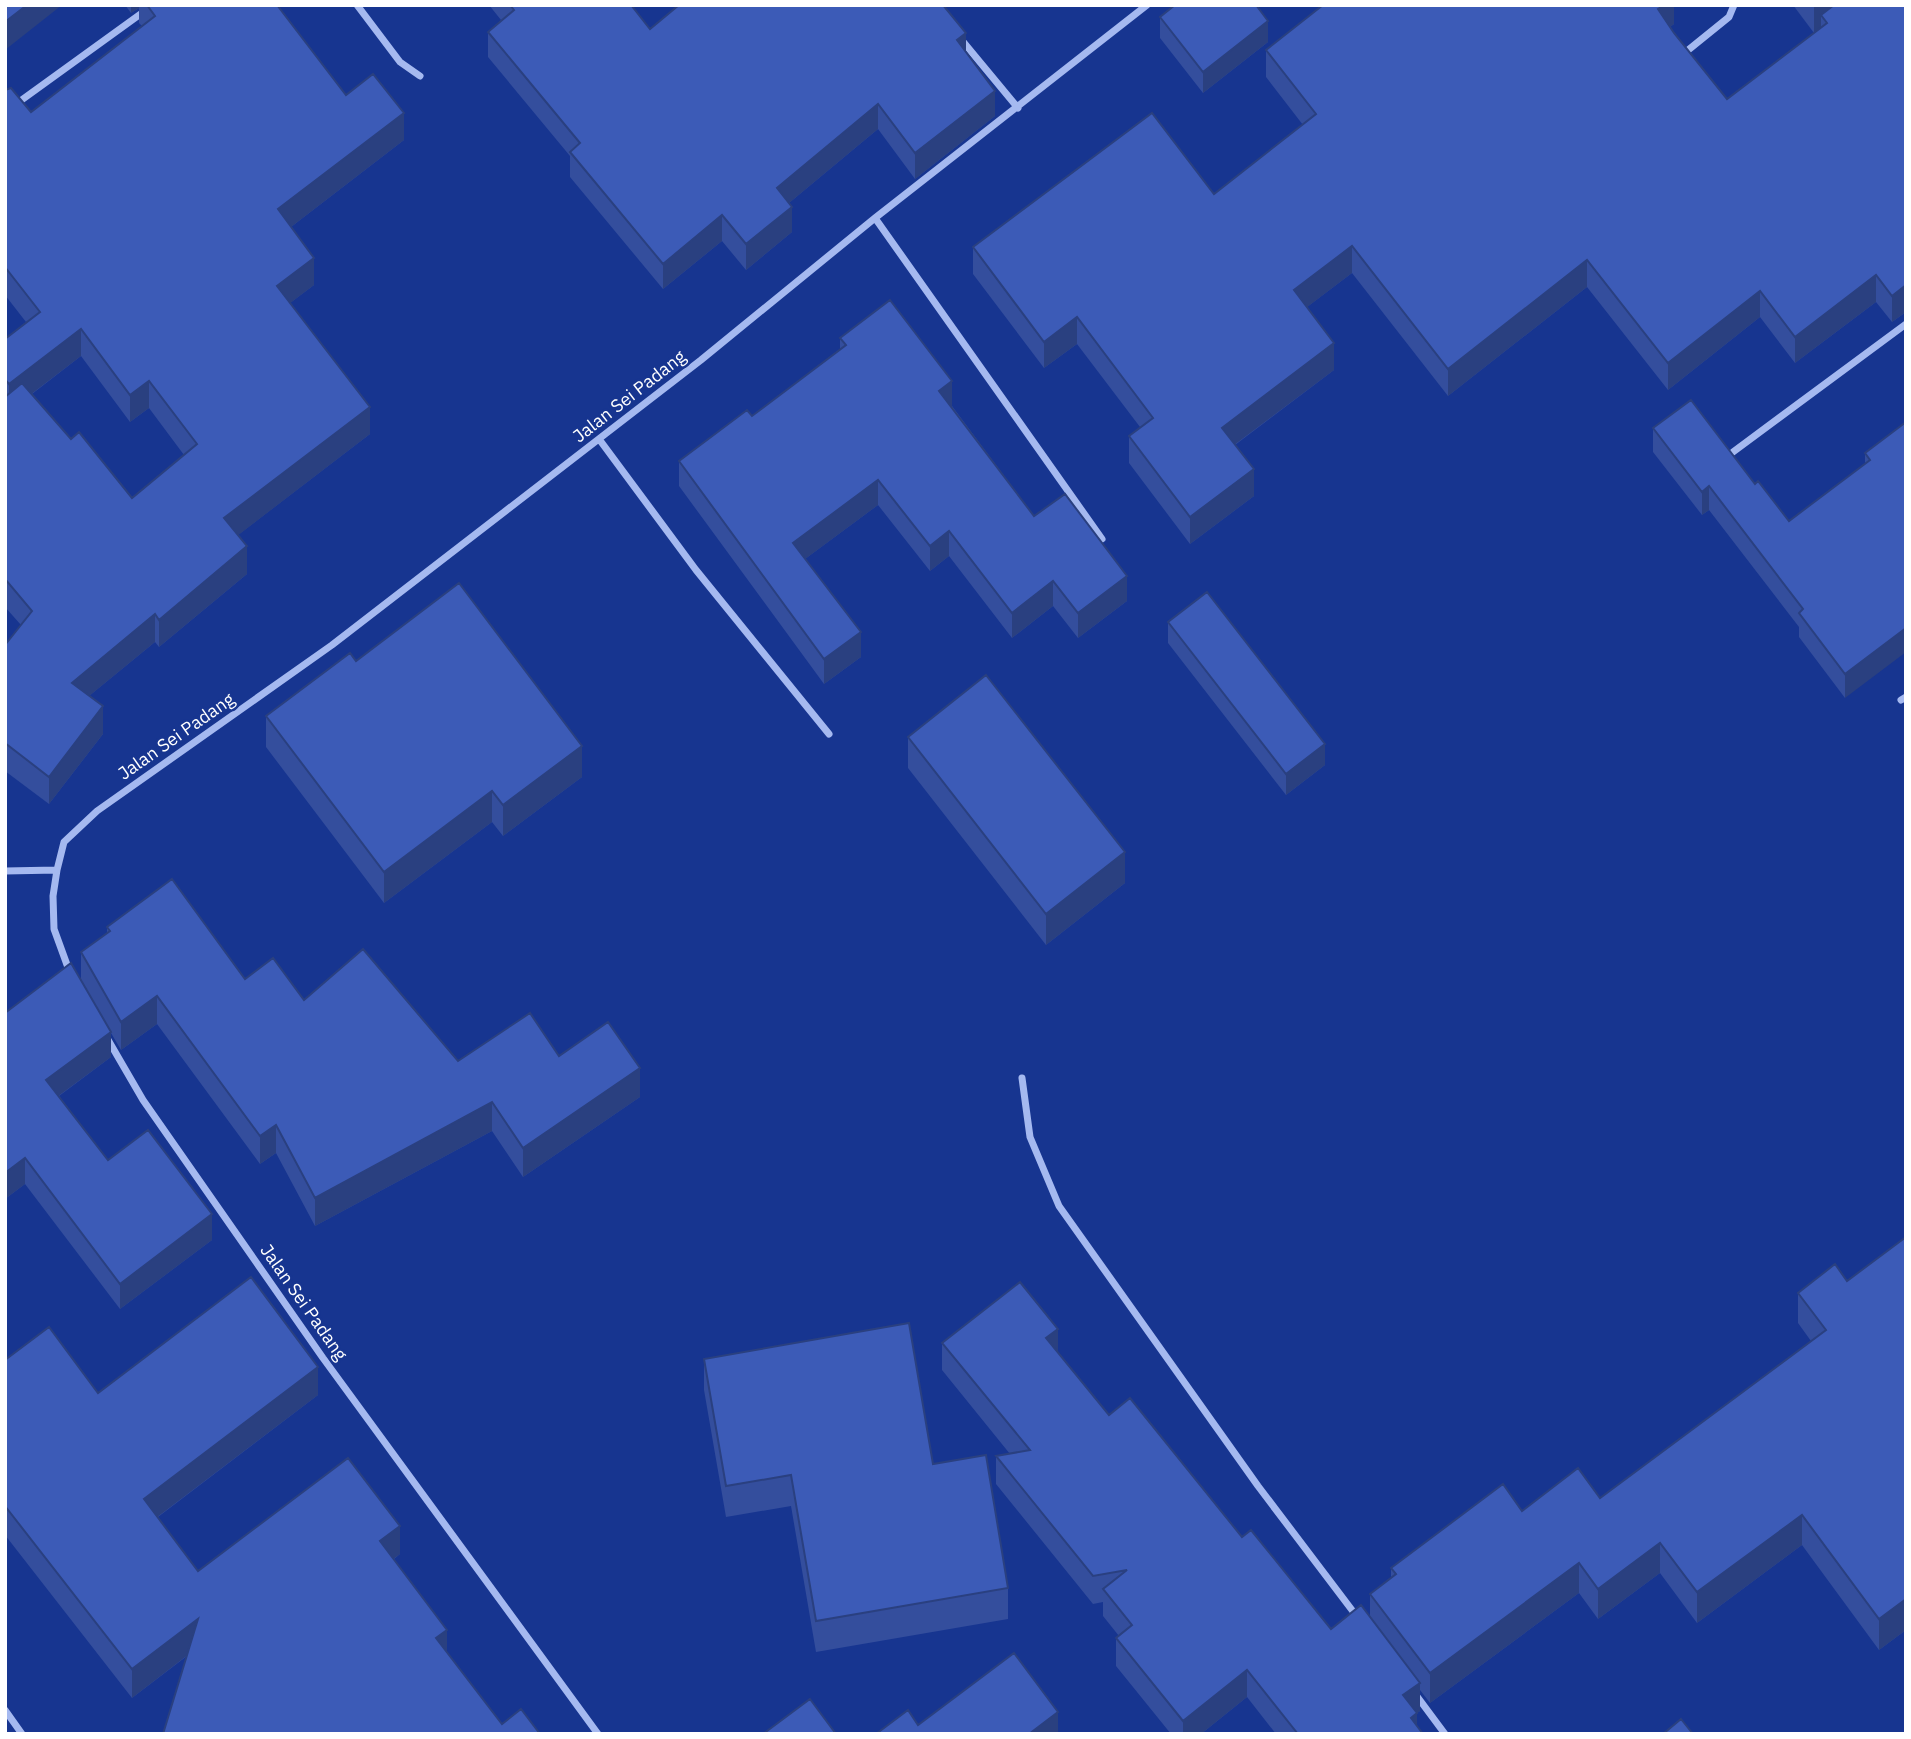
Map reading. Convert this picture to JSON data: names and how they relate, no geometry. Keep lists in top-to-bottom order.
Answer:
{
  "streets": {
    "street": ["Jalan Sei Padang"]
  }
}
